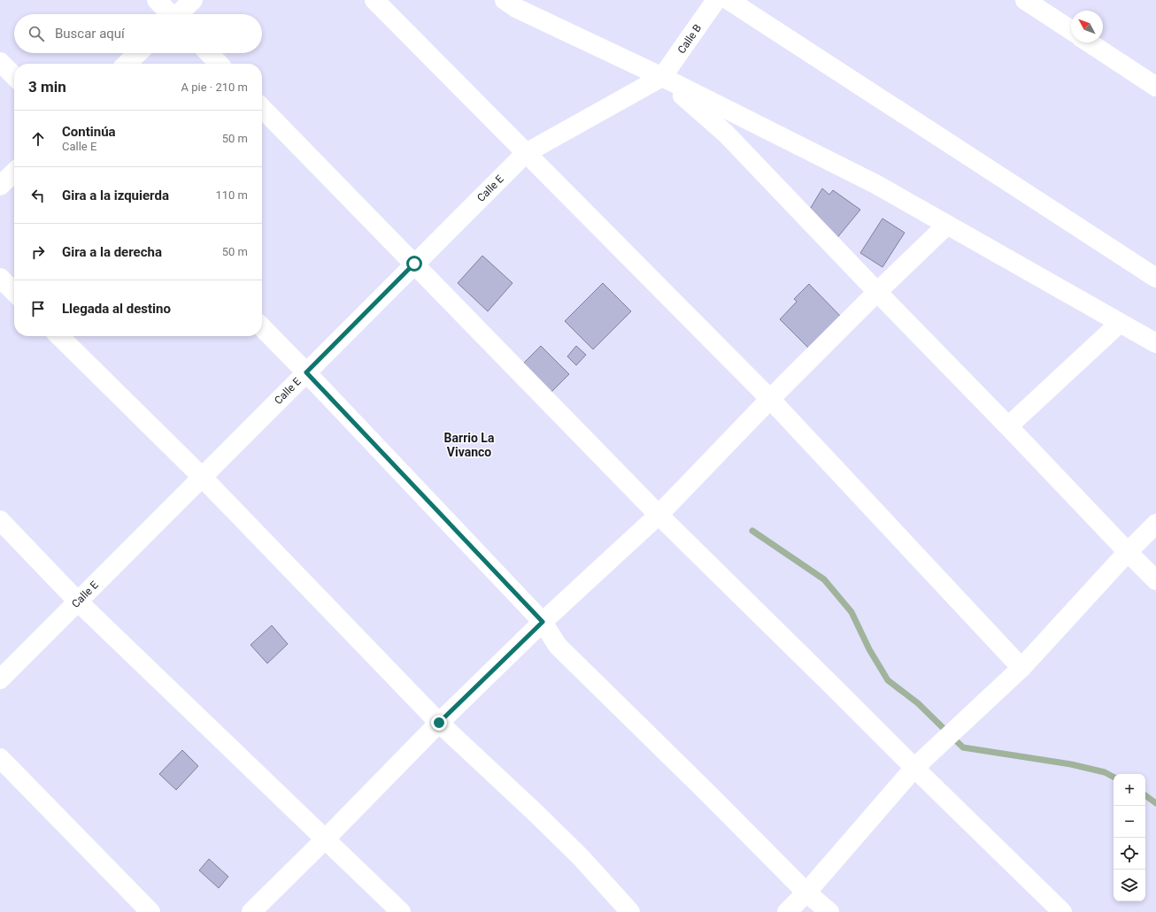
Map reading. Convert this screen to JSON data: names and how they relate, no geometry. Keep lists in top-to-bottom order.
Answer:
{
  "streets": {
    "street": ["Calle B", "Calle E"]
  },
  "crossings": [
    ["Calle B", "Calle E"]
  ],
  "districts": ["Barrio La Vivanco"],
  "north": "top left",
  "page": {
    "search": "Buscar aquí",
    "heading": ["3 min", "A pie · 210 m"],
    "list": [
      ["Continúa", "Calle E", "50 m"],
      ["Gira a la izquierda", "110 m"],
      ["Gira a la derecha", "50 m"],
      "Llegada al destino"
    ],
    "map_buttons": ["+", "−"]
  }
}
